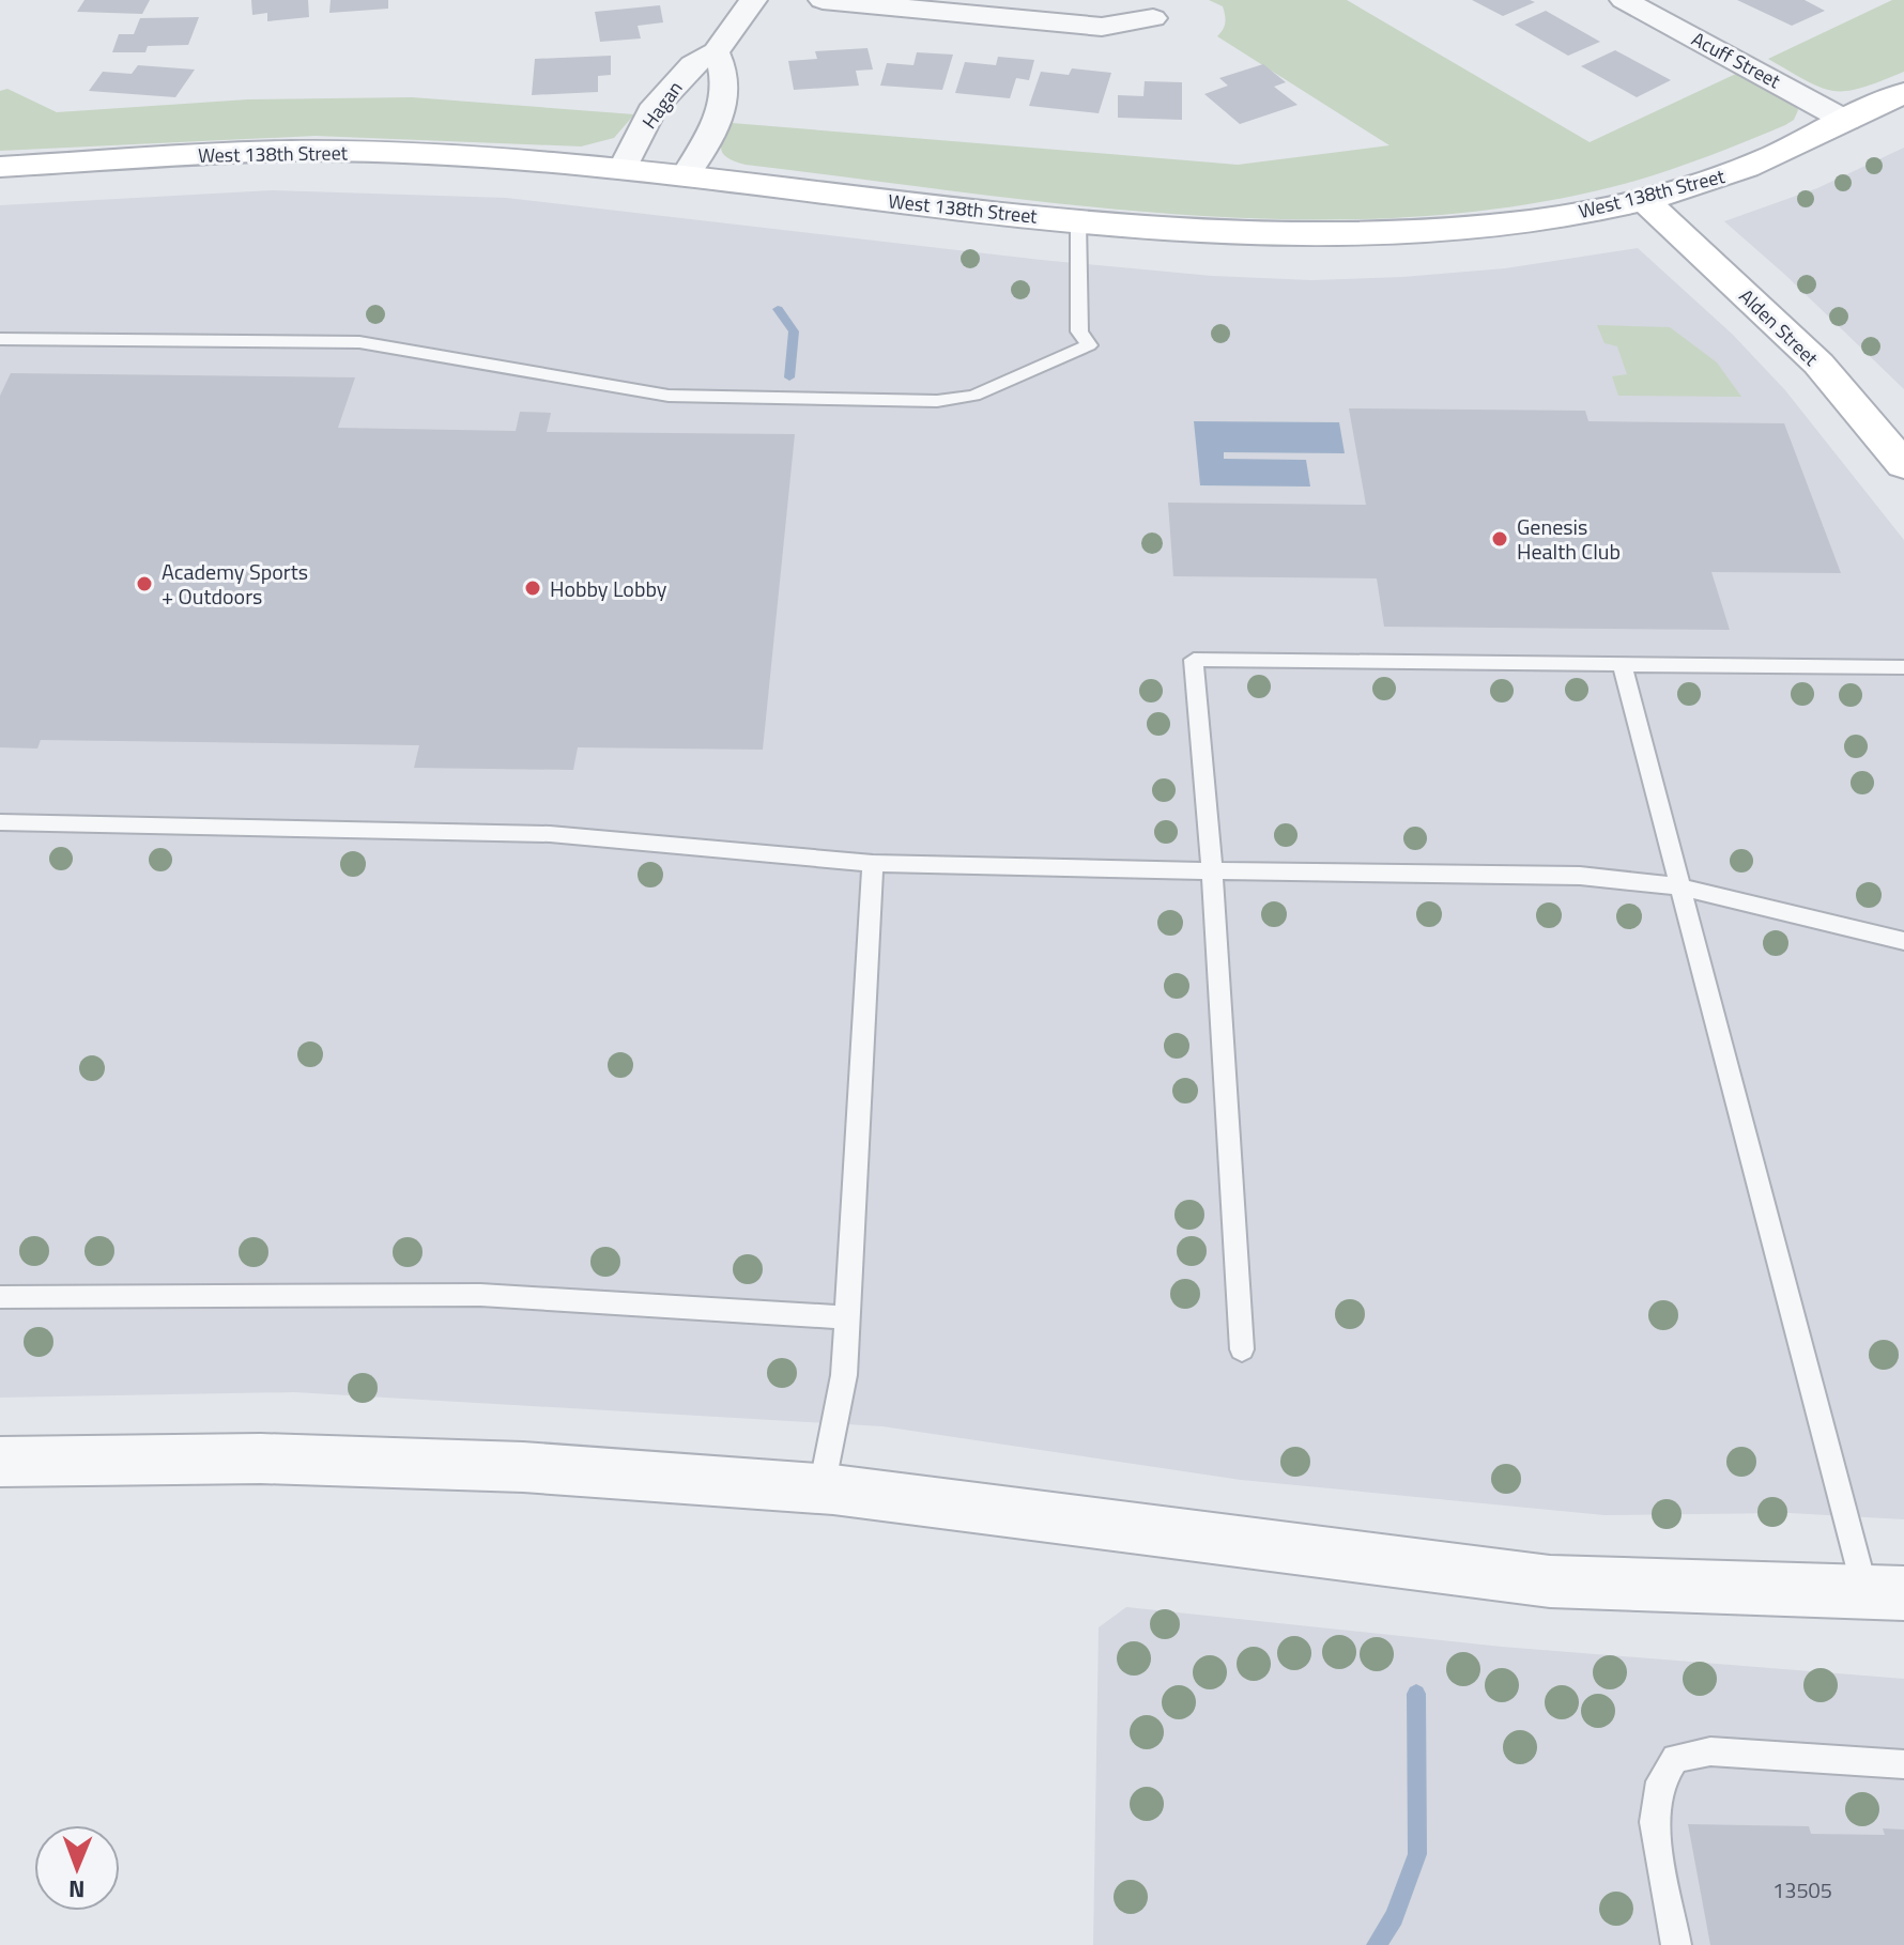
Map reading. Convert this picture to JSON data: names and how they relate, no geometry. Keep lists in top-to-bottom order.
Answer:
{
  "streets": {
    "street": [
      "Acuff Street",
      "Hagan",
      "West 138th Street",
      "Alden Street"
    ]
  },
  "crossings": [
    ["Acuff Street", "West 138th Street"],
    ["Hagan", "West 138th Street"],
    ["West 138th Street", "Alden Street"]
  ],
  "places": ["Genesis Health Club", "Academy Sports + Outdoors", "Hobby Lobby"],
  "house_numbers": ["13505"],
  "north": "bottom"
}
